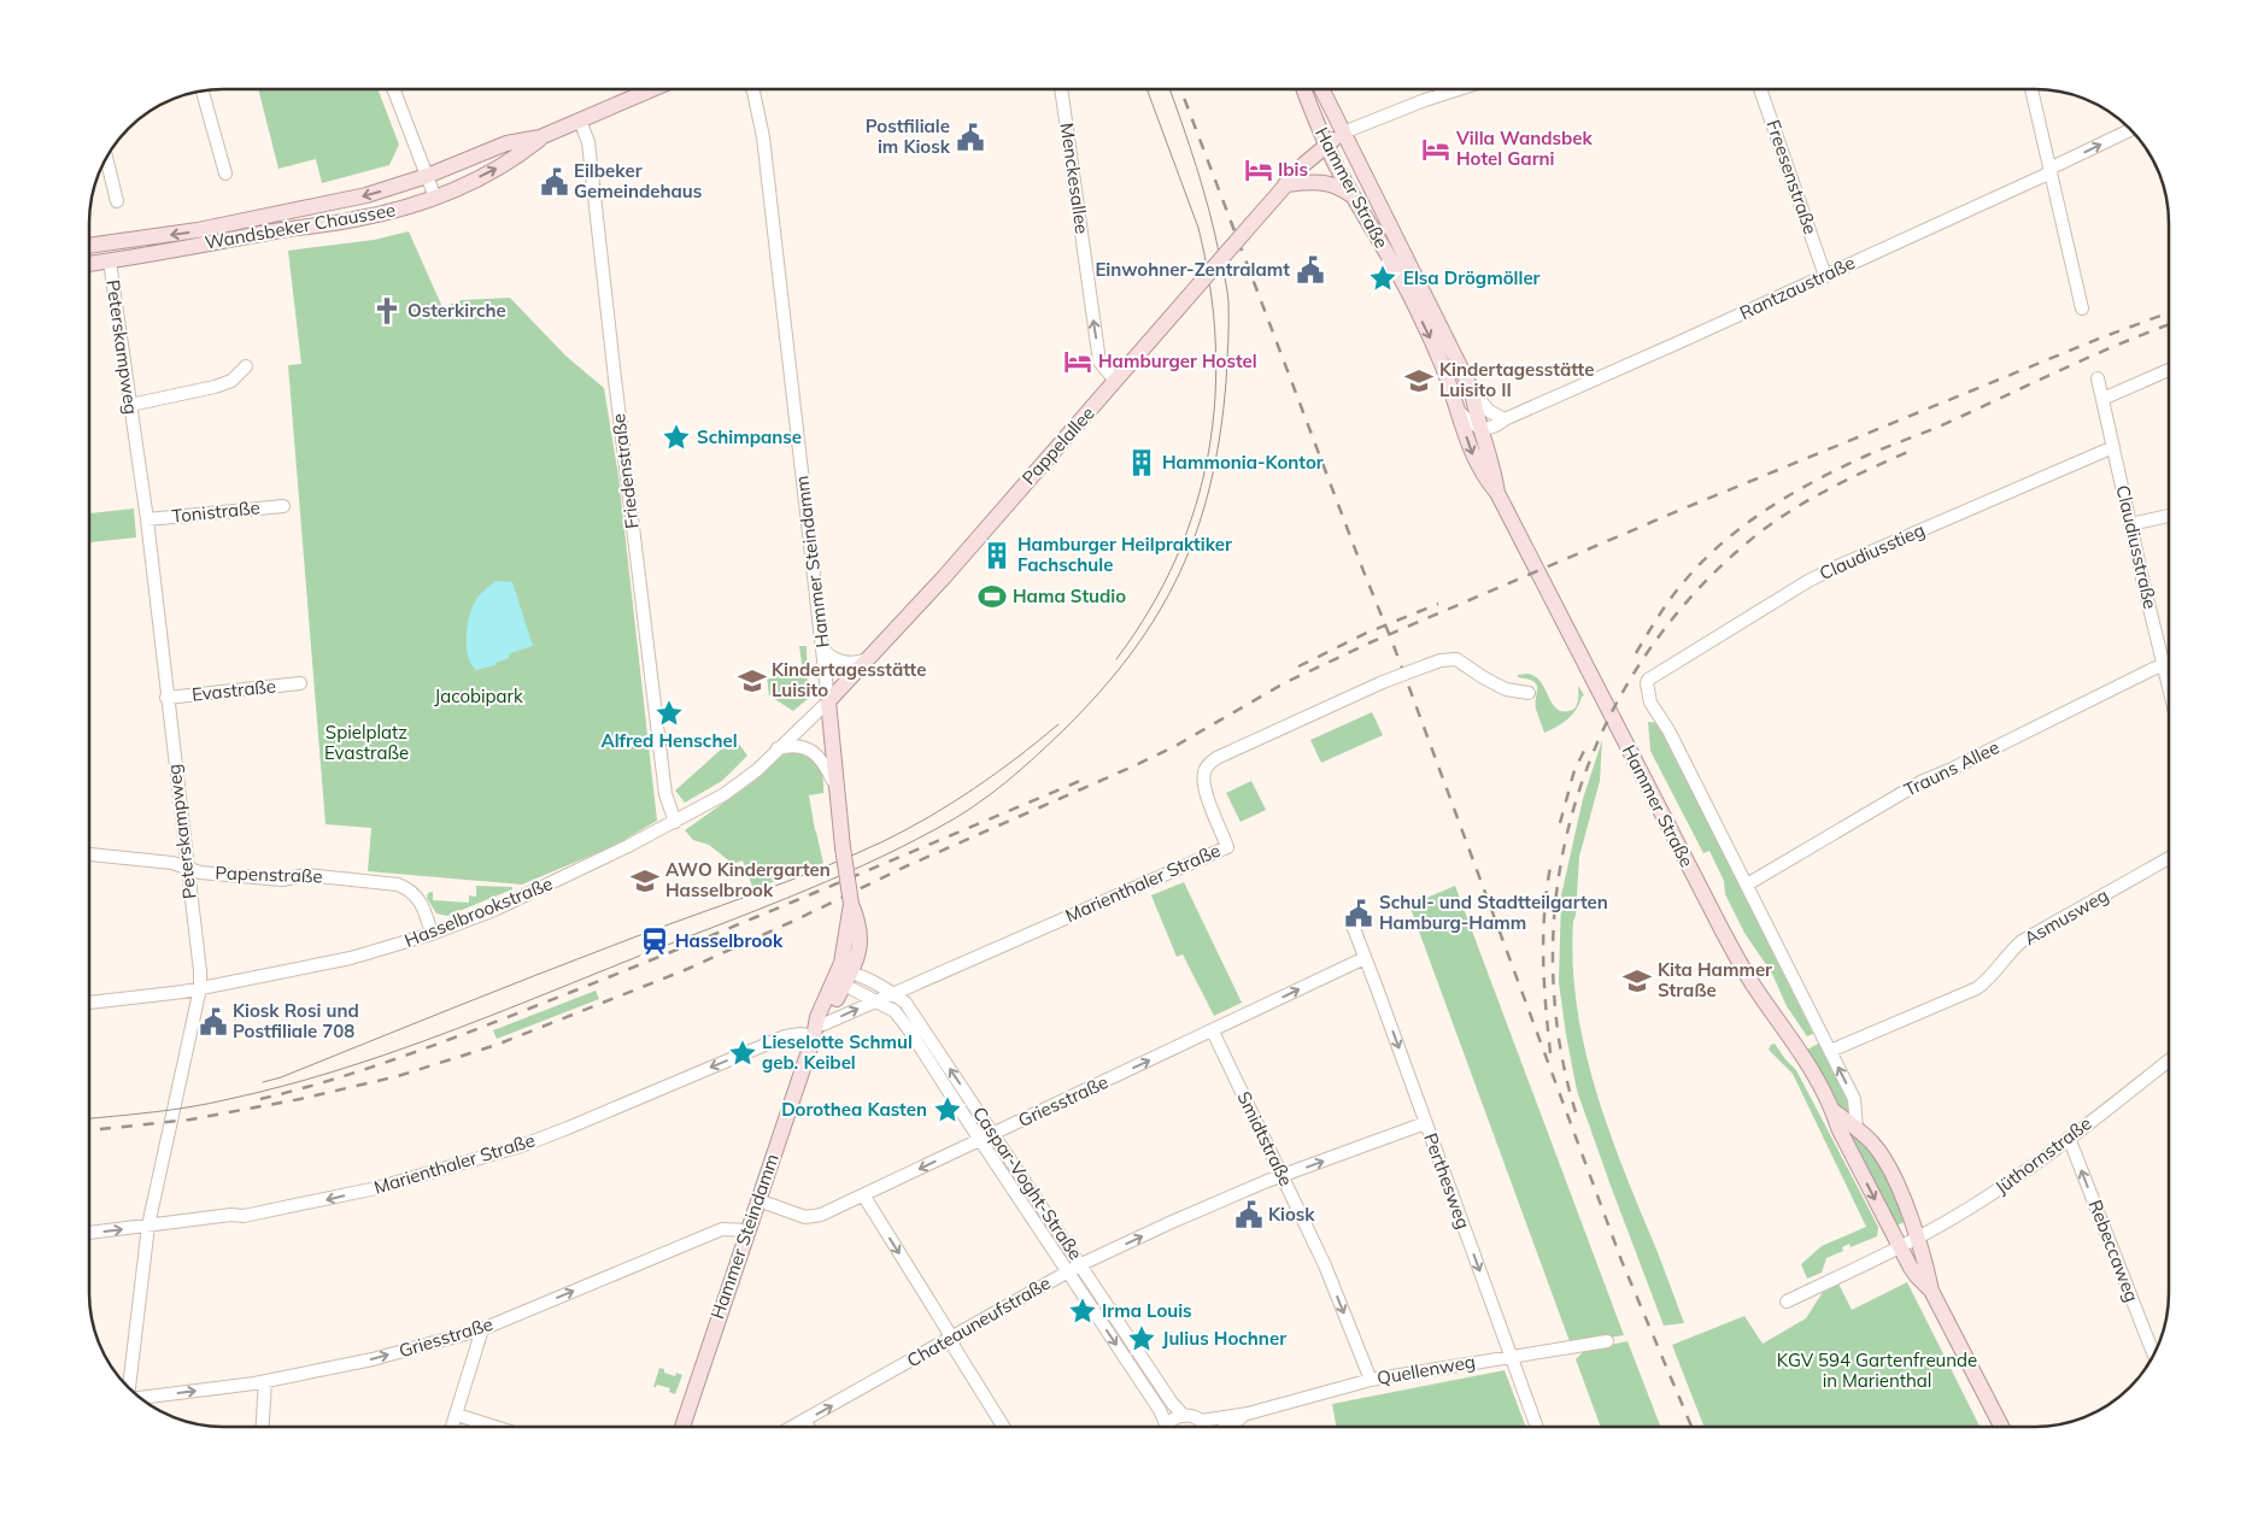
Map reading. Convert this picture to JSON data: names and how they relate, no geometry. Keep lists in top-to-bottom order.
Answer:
{
  "streets": {
    "main road": [
      "Hammer Straße",
      "Wandsbeker Chaussee",
      "Pappelallee",
      "Hammer Steindamm"
    ],
    "street": [
      "Freesenstraße",
      "Menckesallee",
      "Rantzaustraße",
      "Peterskampweg",
      "Friedenstraße",
      "Tonistraße",
      "Claudiusstraße",
      "Claudiusstieg",
      "Evastraße",
      "Trauns Allee",
      "Papenstraße",
      "Marienthaler Straße",
      "Hasselbrookstraße",
      "Asmusweg",
      "Griesstraße",
      "Smidtstraße",
      "Jüthornstraße",
      "Perthesweg",
      "Caspar-Voght-Straße",
      "Rebeccaweg",
      "Chateauneufstraße",
      "Quellenweg"
    ]
  },
  "crossings": [
    ["Freesenstraße", "Rantzaustraße"],
    ["Menckesallee", "Pappelallee"],
    ["Hammer Straße", "Rantzaustraße"],
    ["Hammer Straße", "Pappelallee"],
    ["Hammer Straße", "Jüthornstraße"],
    ["Wandsbeker Chaussee", "Peterskampweg"],
    ["Wandsbeker Chaussee", "Friedenstraße"],
    ["Peterskampweg", "Tonistraße"],
    ["Peterskampweg", "Evastraße"],
    ["Peterskampweg", "Papenstraße"],
    ["Peterskampweg", "Marienthaler Straße"],
    ["Peterskampweg", "Hasselbrookstraße"],
    ["Pappelallee", "Hammer Steindamm"],
    ["Pappelallee", "Hasselbrookstraße"],
    ["Friedenstraße", "Hasselbrookstraße"],
    ["Claudiusstraße", "Claudiusstieg"],
    ["Claudiusstraße", "Trauns Allee"],
    ["Claudiusstieg", "Trauns Allee"],
    ["Hammer Steindamm", "Marienthaler Straße"],
    ["Hammer Steindamm", "Hasselbrookstraße"],
    ["Hammer Steindamm", "Griesstraße"],
    ["Hammer Steindamm", "Caspar-Voght-Straße"],
    ["Papenstraße", "Hasselbrookstraße"],
    ["Marienthaler Straße", "Caspar-Voght-Straße"],
    ["Griesstraße", "Smidtstraße"],
    ["Griesstraße", "Perthesweg"],
    ["Griesstraße", "Caspar-Voght-Straße"],
    ["Smidtstraße", "Chateauneufstraße"],
    ["Smidtstraße", "Quellenweg"],
    ["Jüthornstraße", "Rebeccaweg"],
    ["Perthesweg", "Chateauneufstraße"],
    ["Perthesweg", "Quellenweg"],
    ["Caspar-Voght-Straße", "Chateauneufstraße"]
  ],
  "one_way": [
    "Menckesallee",
    "Smidtstraße",
    "Perthesweg",
    "Rebeccaweg",
    "Chateauneufstraße"
  ],
  "parks": ["Jacobipark", "Spielplatz Evastraße", "KGV 594 Gartenfreunde in Marienthal"],
  "places": {
    "public building": [
      "Postfiliale im Kiosk",
      "Eilbeker Gemeindehaus",
      "Einwohner-Zentralamt",
      "Schul- und Stadtteilgarten Hamburg-Hamm",
      "Kiosk Rosi und Postfiliale 708",
      "Kiosk"
    ],
    "hotel": ["Villa Wandsbek Hotel Garni", "Ibis", "Hamburger Hostel"],
    "place": [
      "Elsa Drögmöller",
      "Schimpanse",
      "Alfred Henschel",
      "Lieselotte Schmul geb. Keibel",
      "Dorothea Kasten",
      "Irma Louis",
      "Julius Hochner"
    ],
    "church": ["Osterkirche"],
    "school or university": [
      "Kindertagesstätte Luisito II",
      "Kindertagesstätte Luisito",
      "AWO Kindergarten Hasselbrook",
      "Kita Hammer Straße"
    ],
    "building": ["Hammonia-Kontor", "Hamburger Heilpraktiker Fachschule"],
    "sports": ["Hama Studio"],
    "station": ["Hasselbrook"]
  }
}
